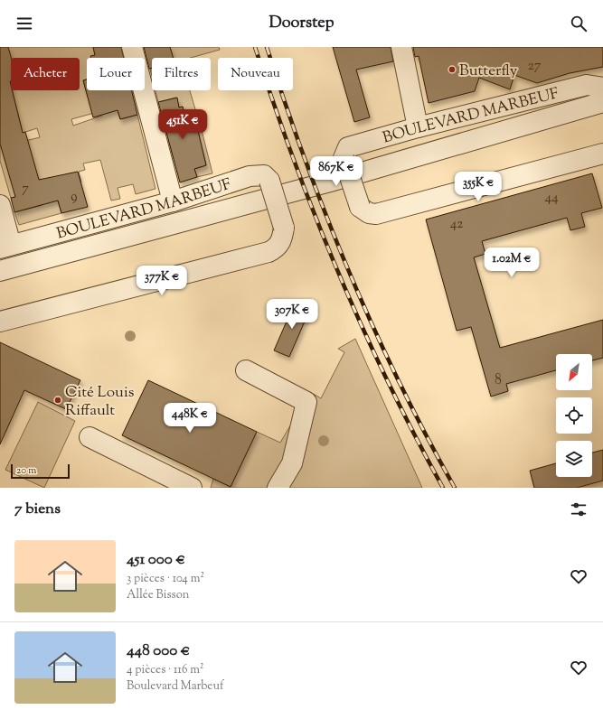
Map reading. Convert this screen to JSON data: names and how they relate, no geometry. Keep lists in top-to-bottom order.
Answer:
{
  "streets": {
    "street": ["BOULEVARD MARBEUF"]
  },
  "places": ["Butterfly", "Cité Louis Riffault"],
  "house_numbers": [
    "27",
    "7",
    "9",
    "44",
    "42",
    "8"
  ],
  "scale_bar": "20 m",
  "north": "bottom left",
  "page": {
    "header": "Doorstep",
    "chip": [
      "Acheter",
      "Louer",
      "Filtres",
      "Nouveau"
    ],
    "price": [
      "451K €",
      "867K €",
      "355K €",
      "1.02M €",
      "377K €",
      "307K €",
      "448K €"
    ],
    "scale": "20 m",
    "heading": "7 biens",
    "list": [
      {
        "name": "451 000 €",
        "note": "3 pièces · 104 m² · Allée Bisson"
      },
      {
        "name": "448 000 €",
        "note": "4 pièces · 116 m² · Boulevard Marbeuf"
      }
    ]
  }
}
